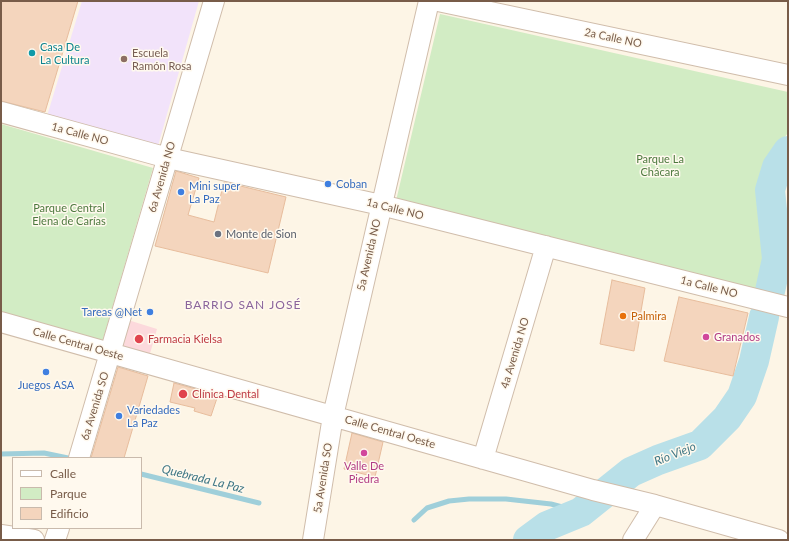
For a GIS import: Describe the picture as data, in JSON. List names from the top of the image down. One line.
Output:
{"streets":{"street":["2a Calle NO","1a Calle NO","6a Avenida NO","5a Avenida NO","Calle Central Oeste","4a Avenida NO","6a Avenida SO","5a Avenida SO"]},"crossings":[["1a Calle NO","6a Avenida NO"],["1a Calle NO","5a Avenida NO"],["1a Calle NO","4a Avenida NO"],["6a Avenida NO","Calle Central Oeste"],["6a Avenida NO","6a Avenida SO"],["5a Avenida NO","Calle Central Oeste"],["5a Avenida NO","5a Avenida SO"],["Calle Central Oeste","4a Avenida NO"],["Calle Central Oeste","6a Avenida SO"],["Calle Central Oeste","5a Avenida SO"]],"districts":["BARRIO SAN JOSÉ"],"water":["Río Viejo","Quebrada La Paz"],"parks":["Parque La Chácara","Parque Central Elena de Carías"],"places":["Casa De La Cultura","Escuela Ramón Rosa","Coban","Mini super La Paz","Monte de Sion","Tareas @Net","Palmira","Granados","Farmacia Kielsa","Juegos ASA","Clínica Dental","Variedades La Paz","Valle De Piedra"],"legend":["Calle","Parque","Edificio"]}
